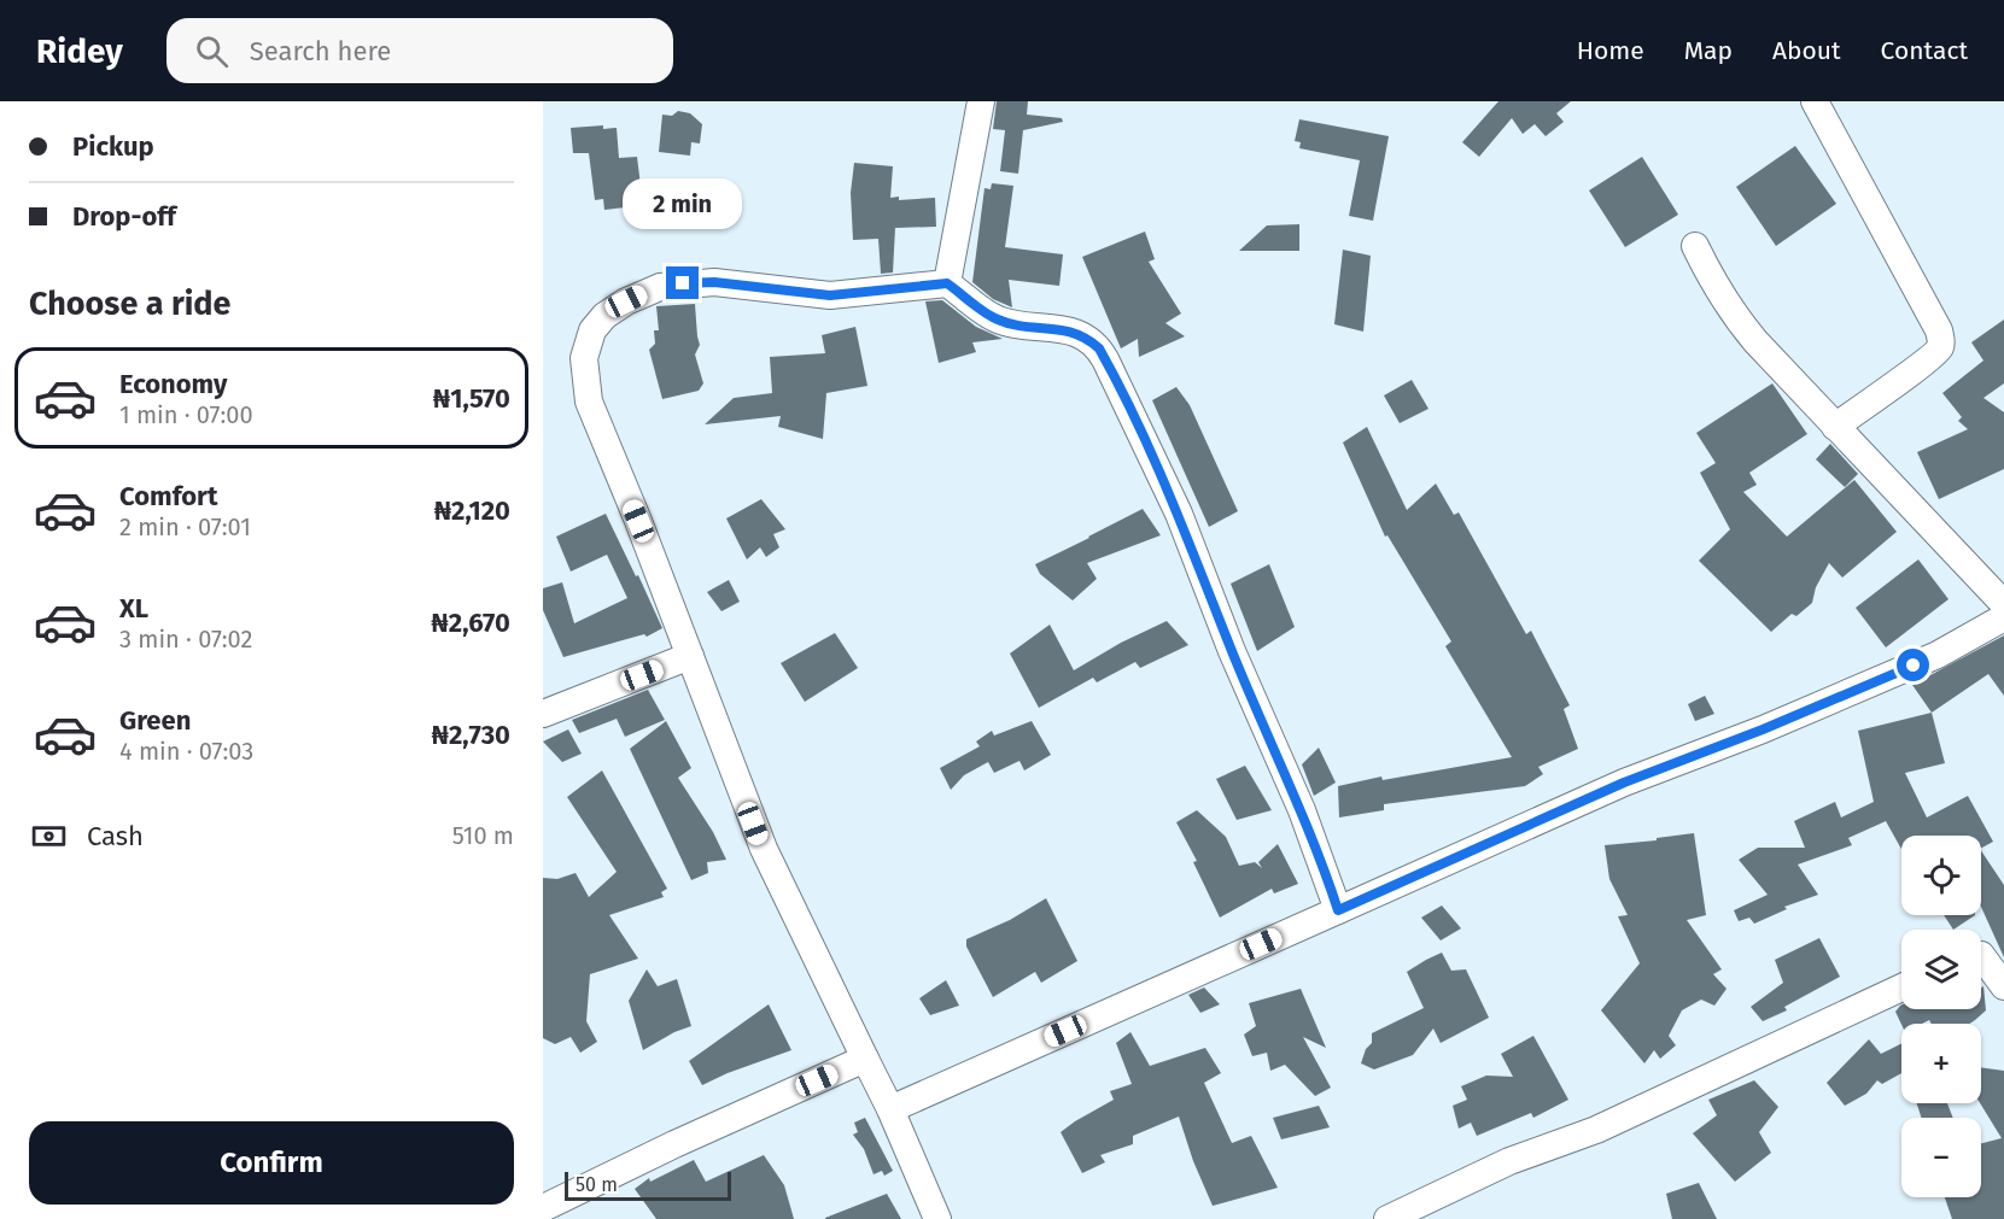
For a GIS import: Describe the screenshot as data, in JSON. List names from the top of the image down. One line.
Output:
{"scale_bar":"50 m","page":{"header":"Ridey","search":"Search here","nav":["Home","Map","About","Contact"],"banner":["Pickup","Drop-off"],"bubble":"2 min","heading":"Choose a ride","list":[{"name":"Economy","note":"1 min · 07:00","value":"₦1,570"},{"name":"Comfort","note":"2 min · 07:01","value":"₦2,120"},{"name":"XL","note":"3 min · 07:02","value":"₦2,670"},{"name":"Green","note":"4 min · 07:03","value":"₦2,730"}],"pay":["Cash","510 m"],"map_buttons":["+","−"],"buttons":"Confirm","scale":"50 m"}}
